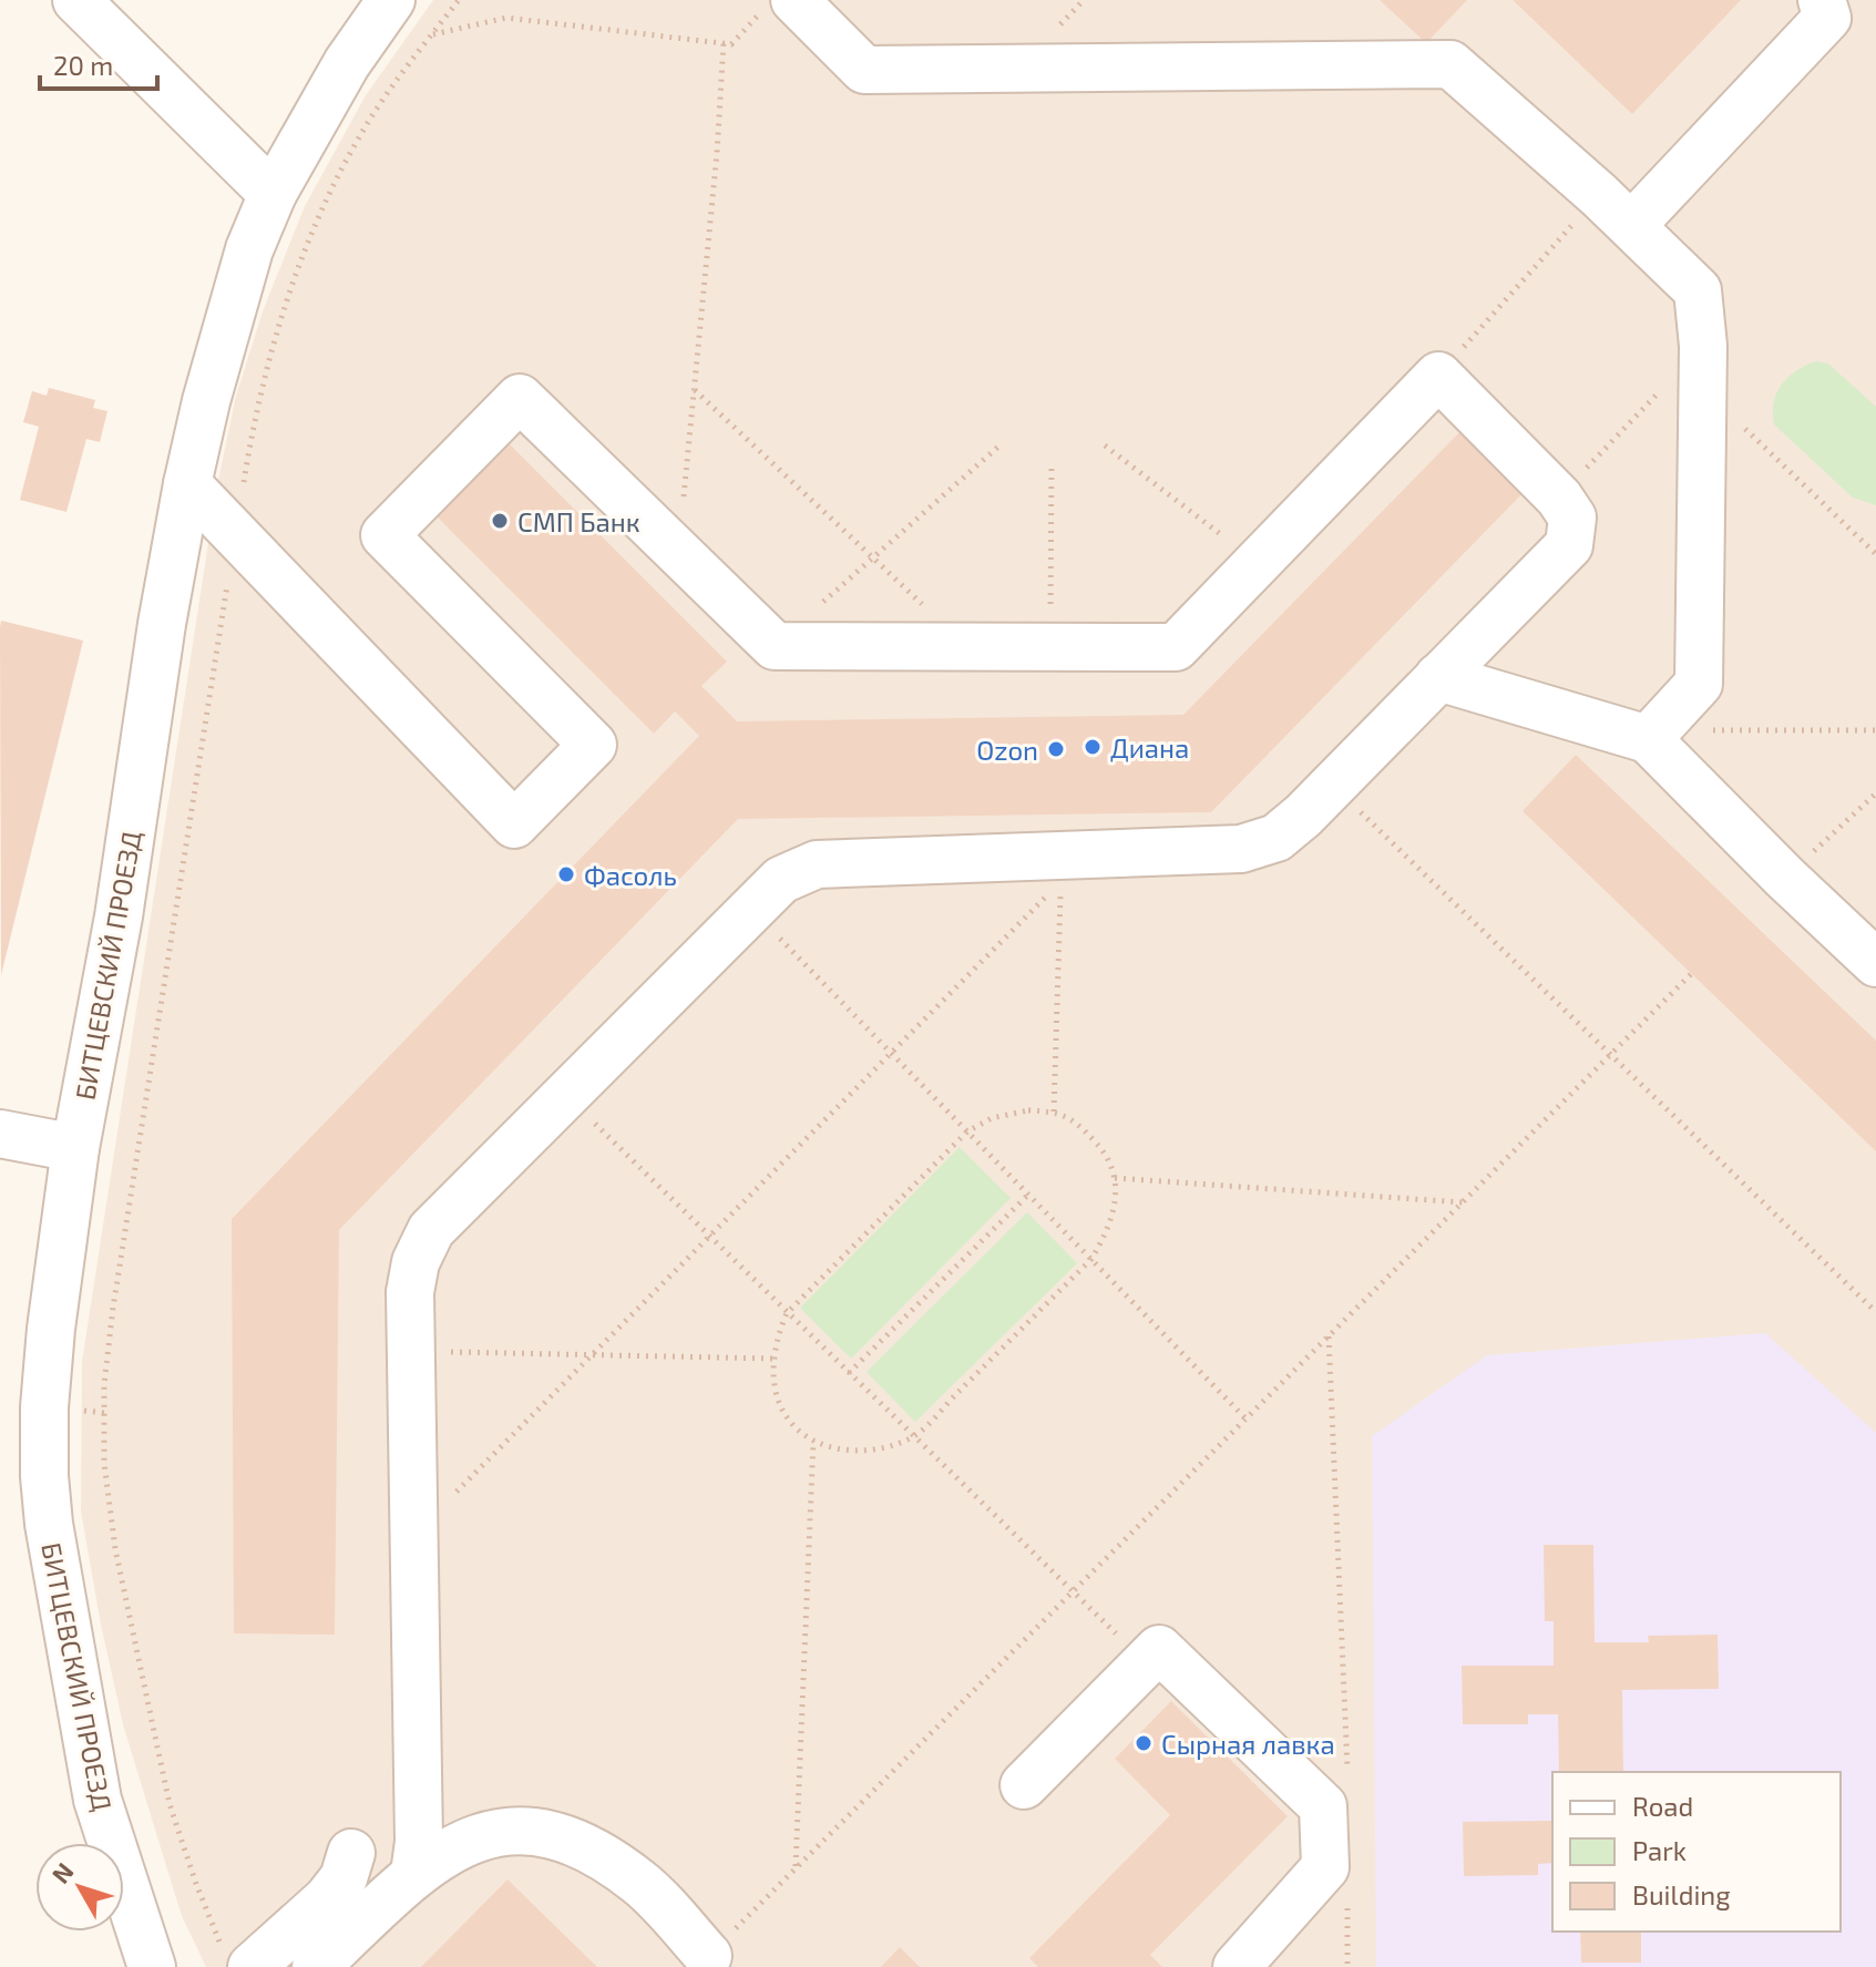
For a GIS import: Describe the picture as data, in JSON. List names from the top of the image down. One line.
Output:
{"streets":{"street":["БИТЦЕВСКИЙ ПРОЕЗД"]},"places":["СМП Банк","Диана","Ozon","Фасоль","Сырная лавка"],"legend":["Road","Park","Building"],"scale_bar":"20 m","north":"top left"}
